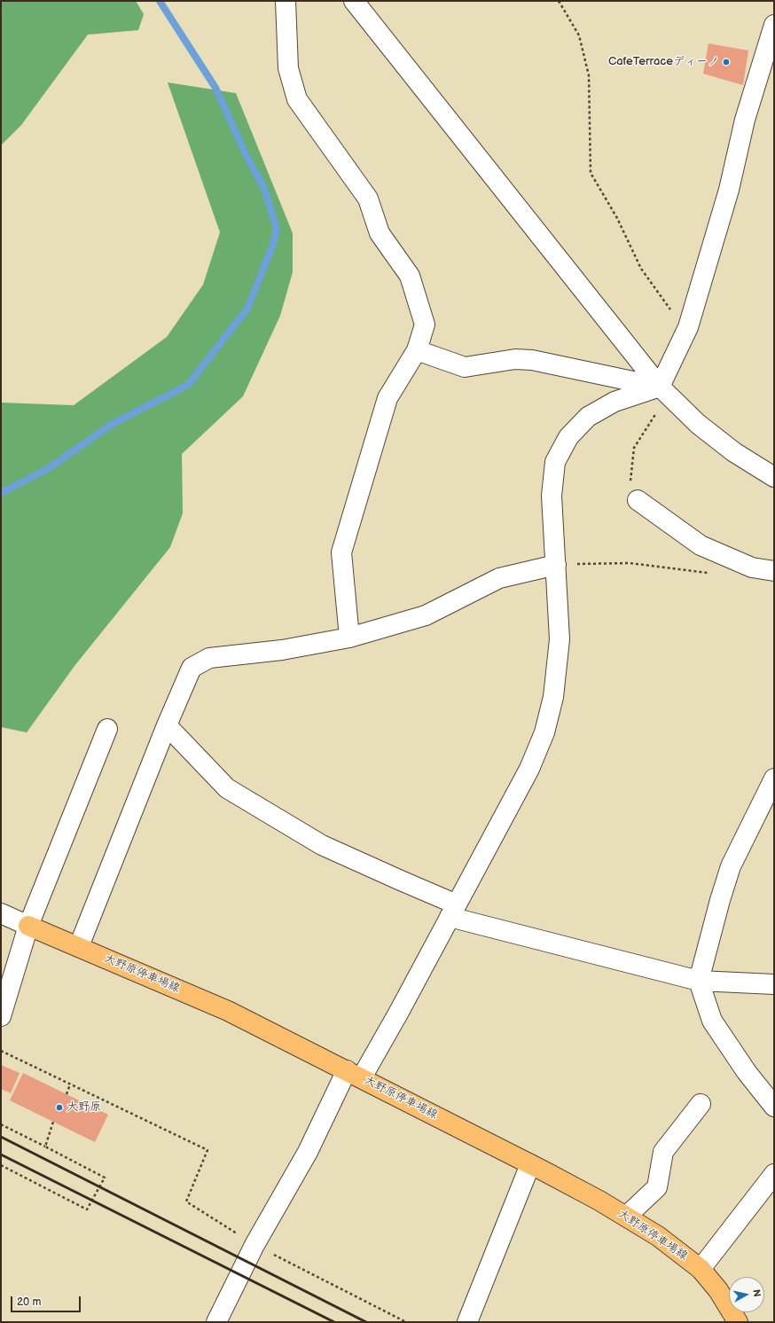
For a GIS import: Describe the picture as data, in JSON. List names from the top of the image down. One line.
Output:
{"streets":{"main road":["大野原停車場線"]},"places":["CafeTerraceディーノ","大野原"],"scale_bar":"20 m","north":"right"}
